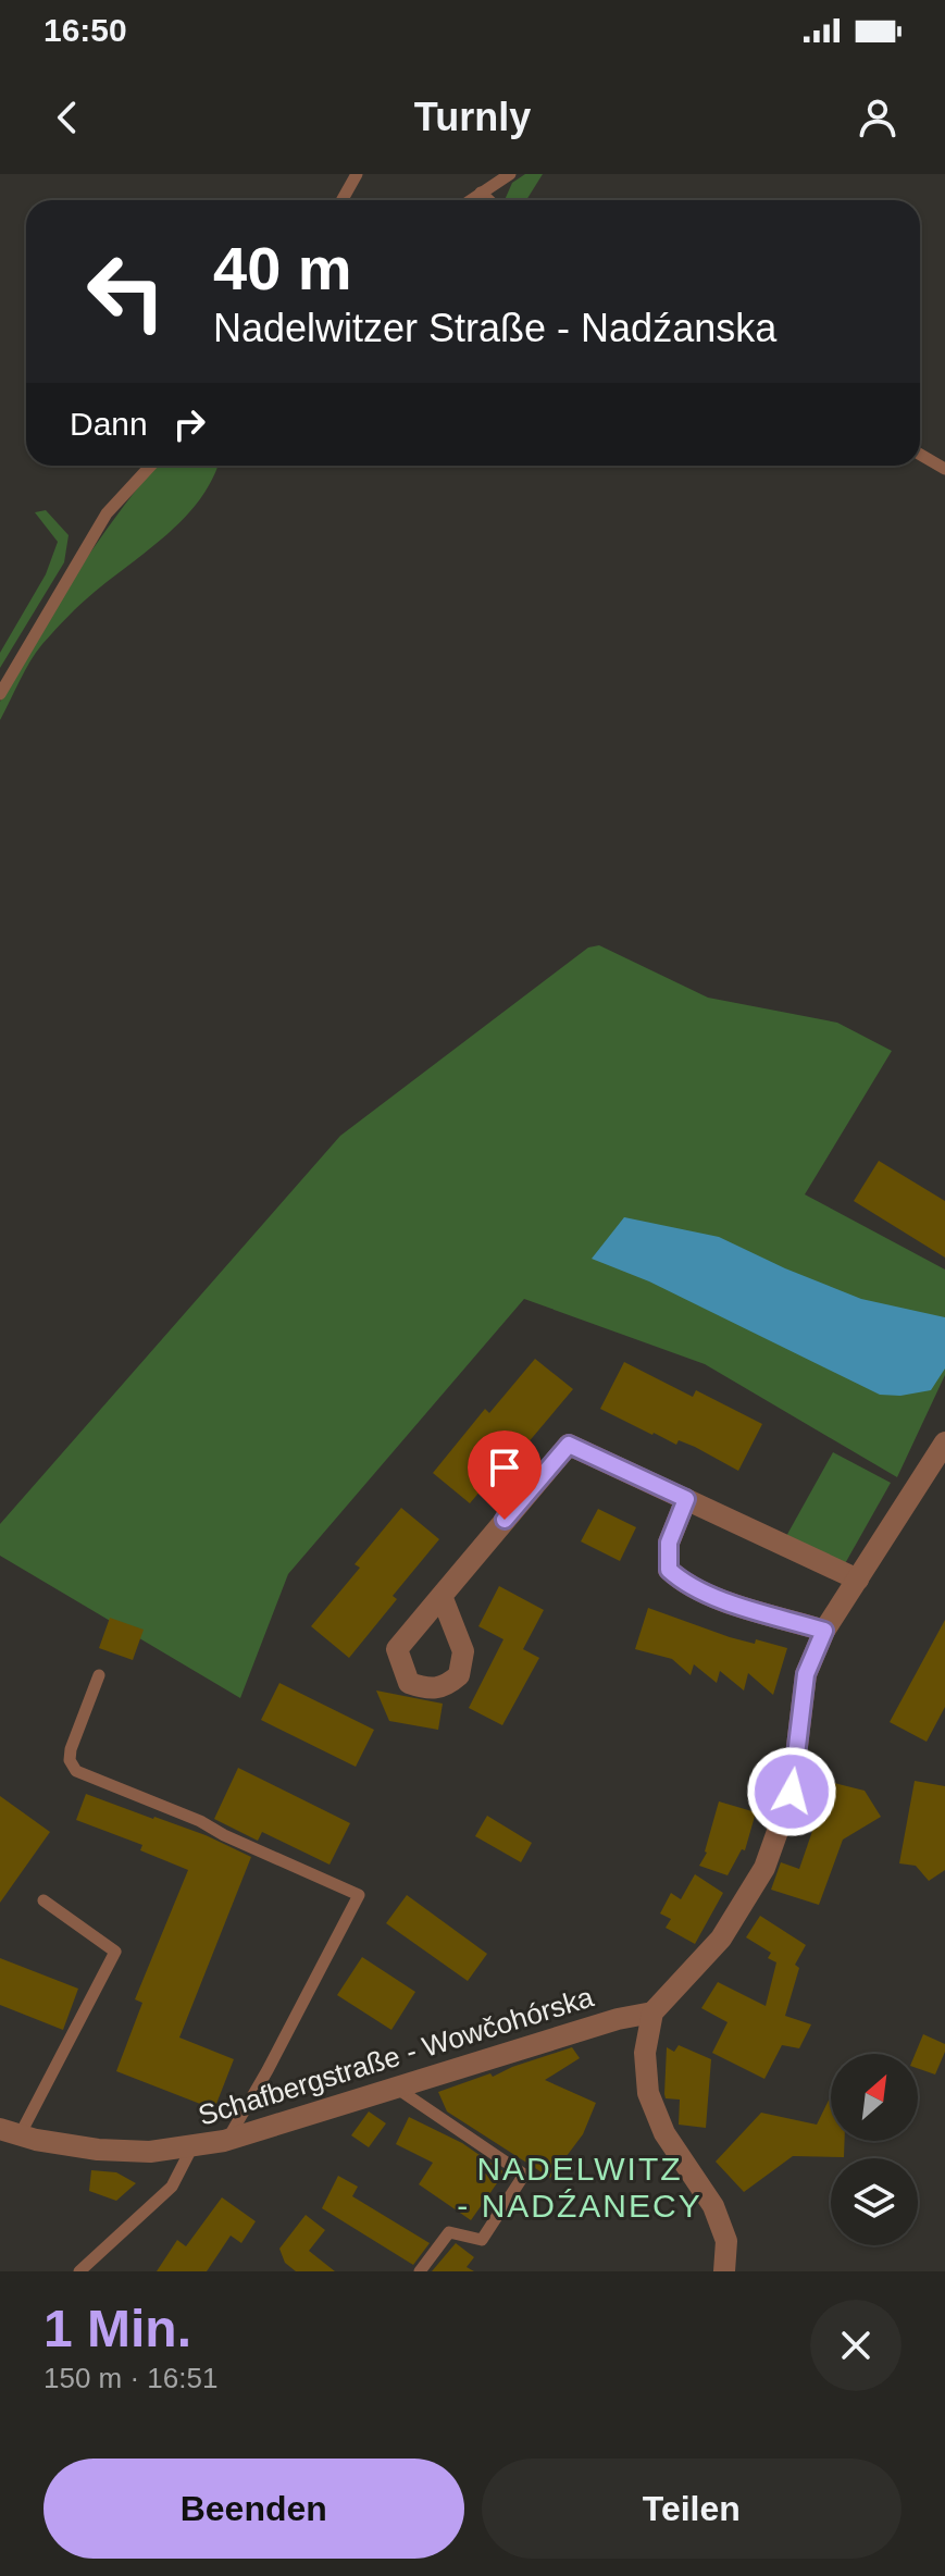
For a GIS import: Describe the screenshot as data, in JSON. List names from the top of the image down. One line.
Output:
{"streets":{"street":["Schafbergstraße - Wowčohórska"]},"districts":["NADELWITZ - NADŹANECY"],"north":"top right","page":{"status":"16:50","header":"Turnly","turn":["40 m","Nadelwitzer Straße - Nadźanska"],"then":"Dann","heading":["1 Min.","150 m · 16:51"],"buttons":["Beenden","Teilen"]}}
